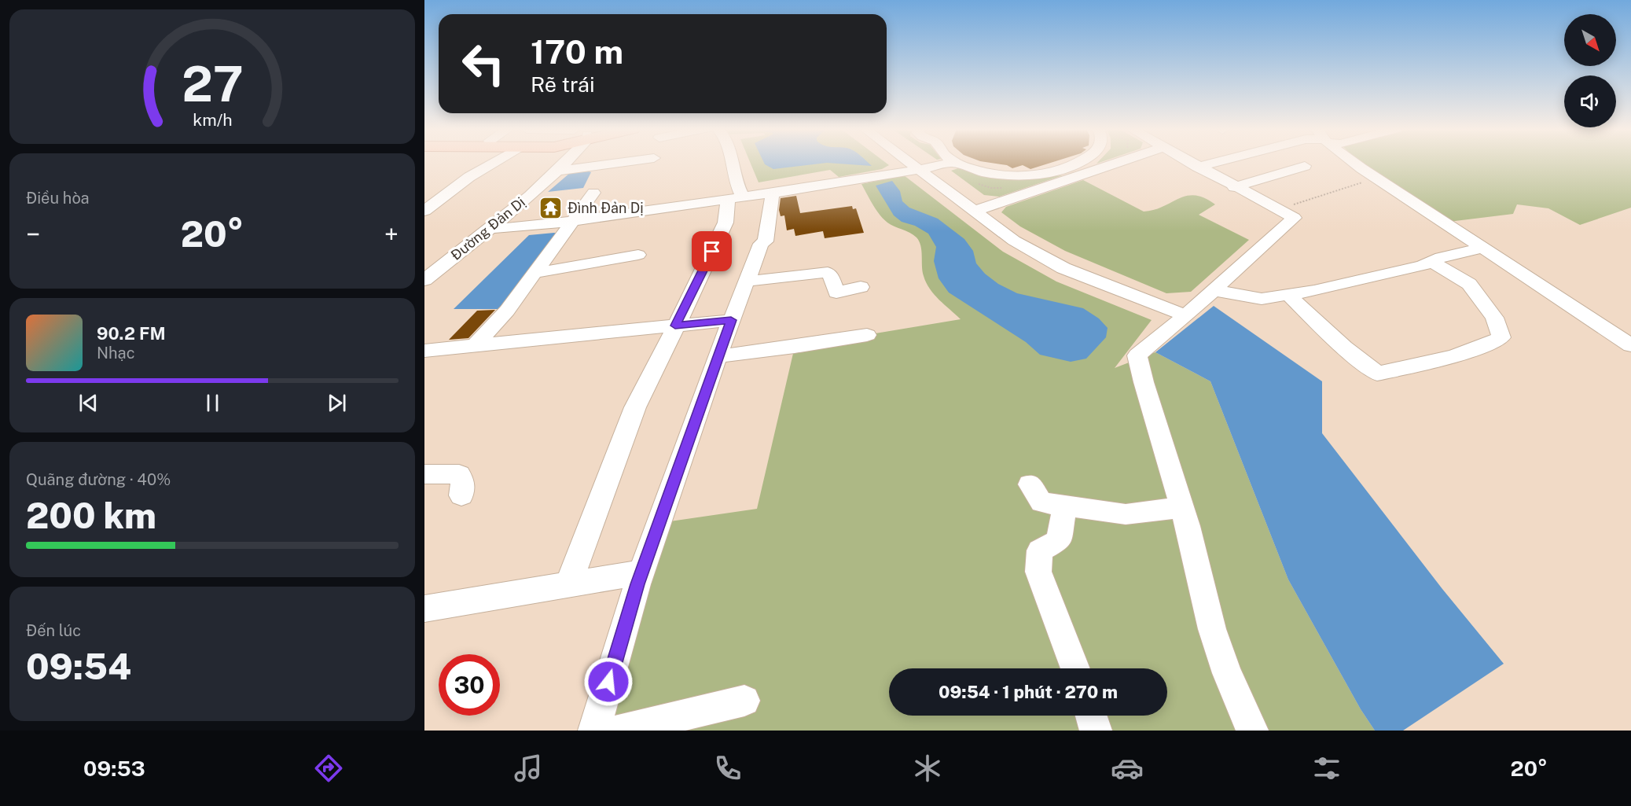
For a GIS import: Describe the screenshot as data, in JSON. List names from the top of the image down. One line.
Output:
{"streets":{"street":["Đường Đản Dị"]},"places":{"temple":["Đình Đản Dị"]},"north":"bottom right","page":{"turn":["170 m","Rẽ trái"],"tile":["Điều hòa",["Quãng đường · 40%","200 km"],["Đến lúc","09:54"]],"heat":["−","20°","+"],"song":["90.2 FM","Nhạc"],"limit":"30","trip":"09:54 · 1 phút · 270 m","tabs":["09:53","20°"],"gauge":["27","km/h"]}}
